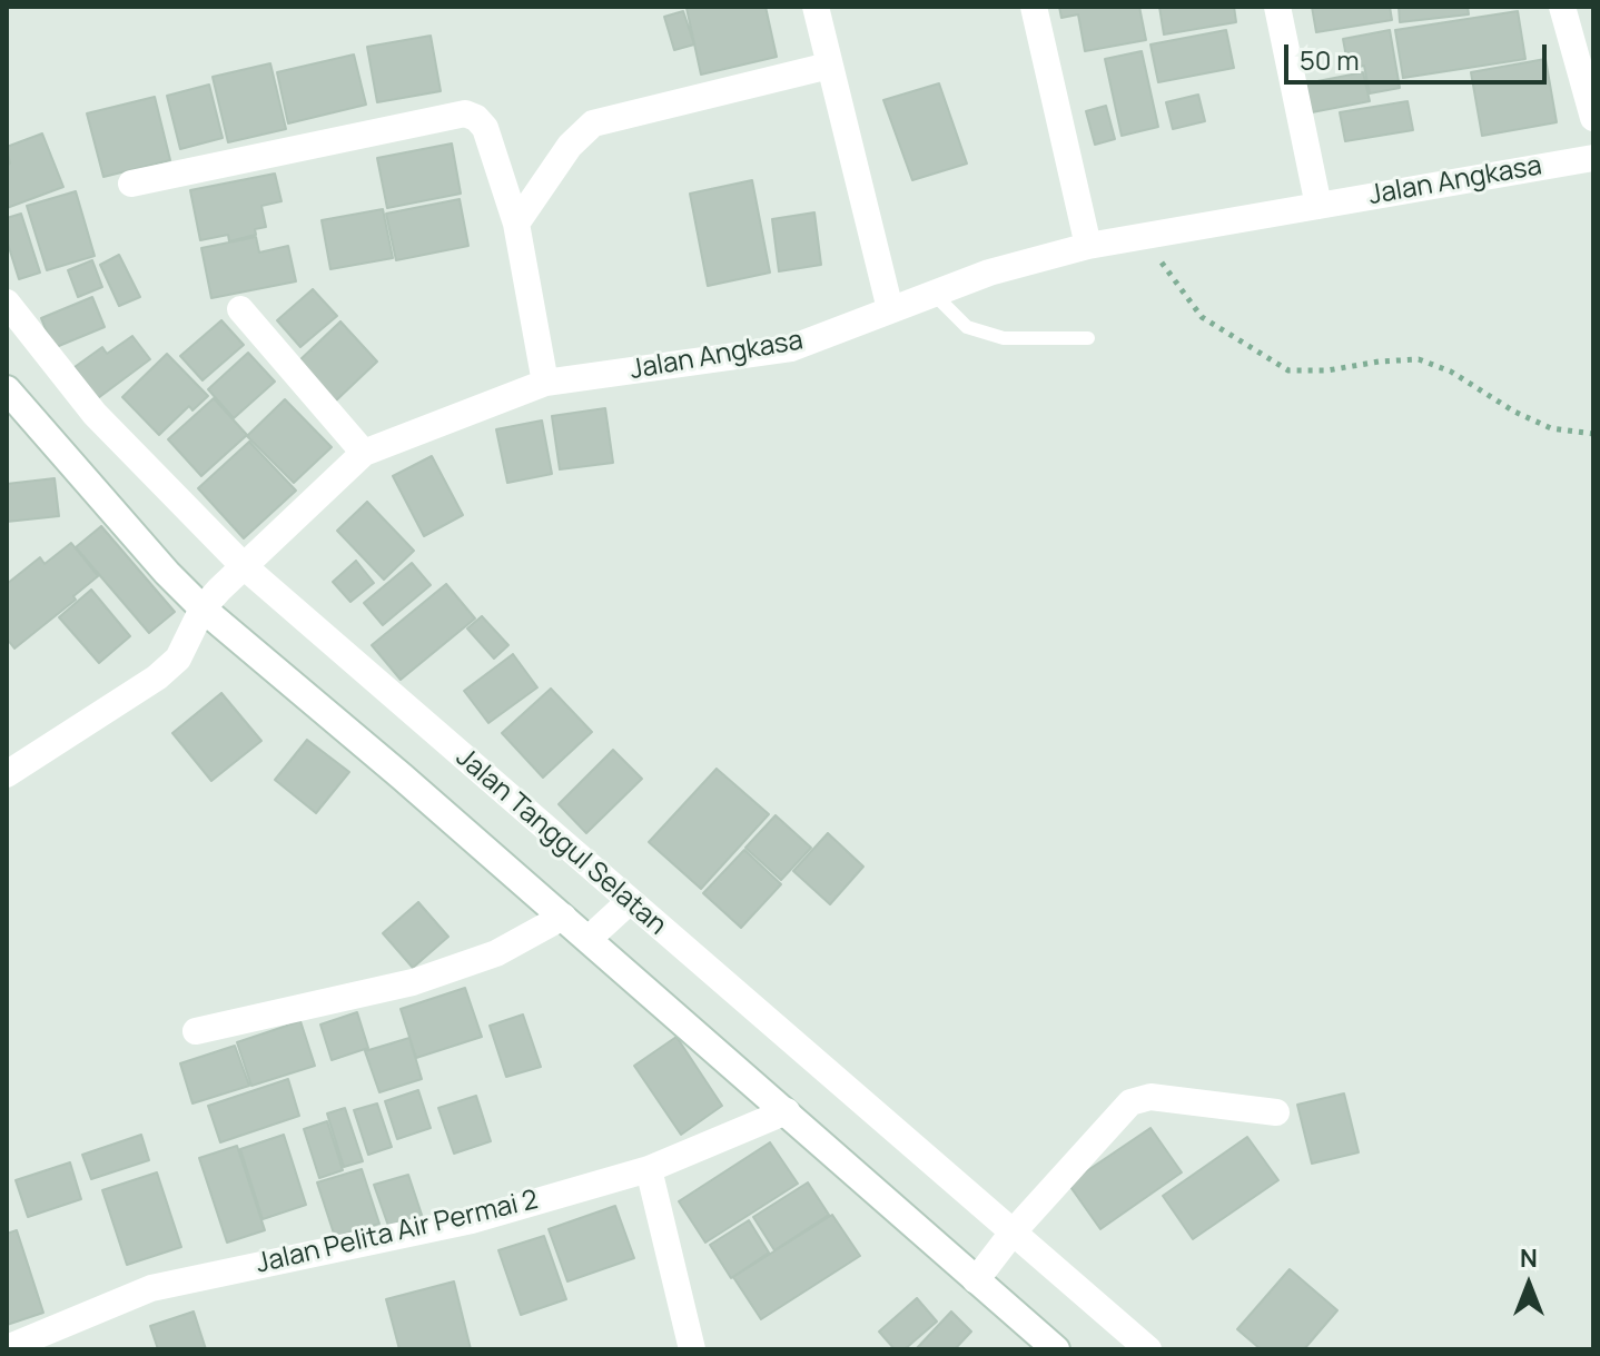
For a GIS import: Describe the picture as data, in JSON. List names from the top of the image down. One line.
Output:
{"streets":{"street":["Jalan Angkasa","Jalan Tanggul Selatan","Jalan Pelita Air Permai 2"]},"crossings":[["Jalan Angkasa","Jalan Tanggul Selatan"],["Jalan Tanggul Selatan","Jalan Pelita Air Permai 2"]],"scale_bar":"50 m","north":"top"}
